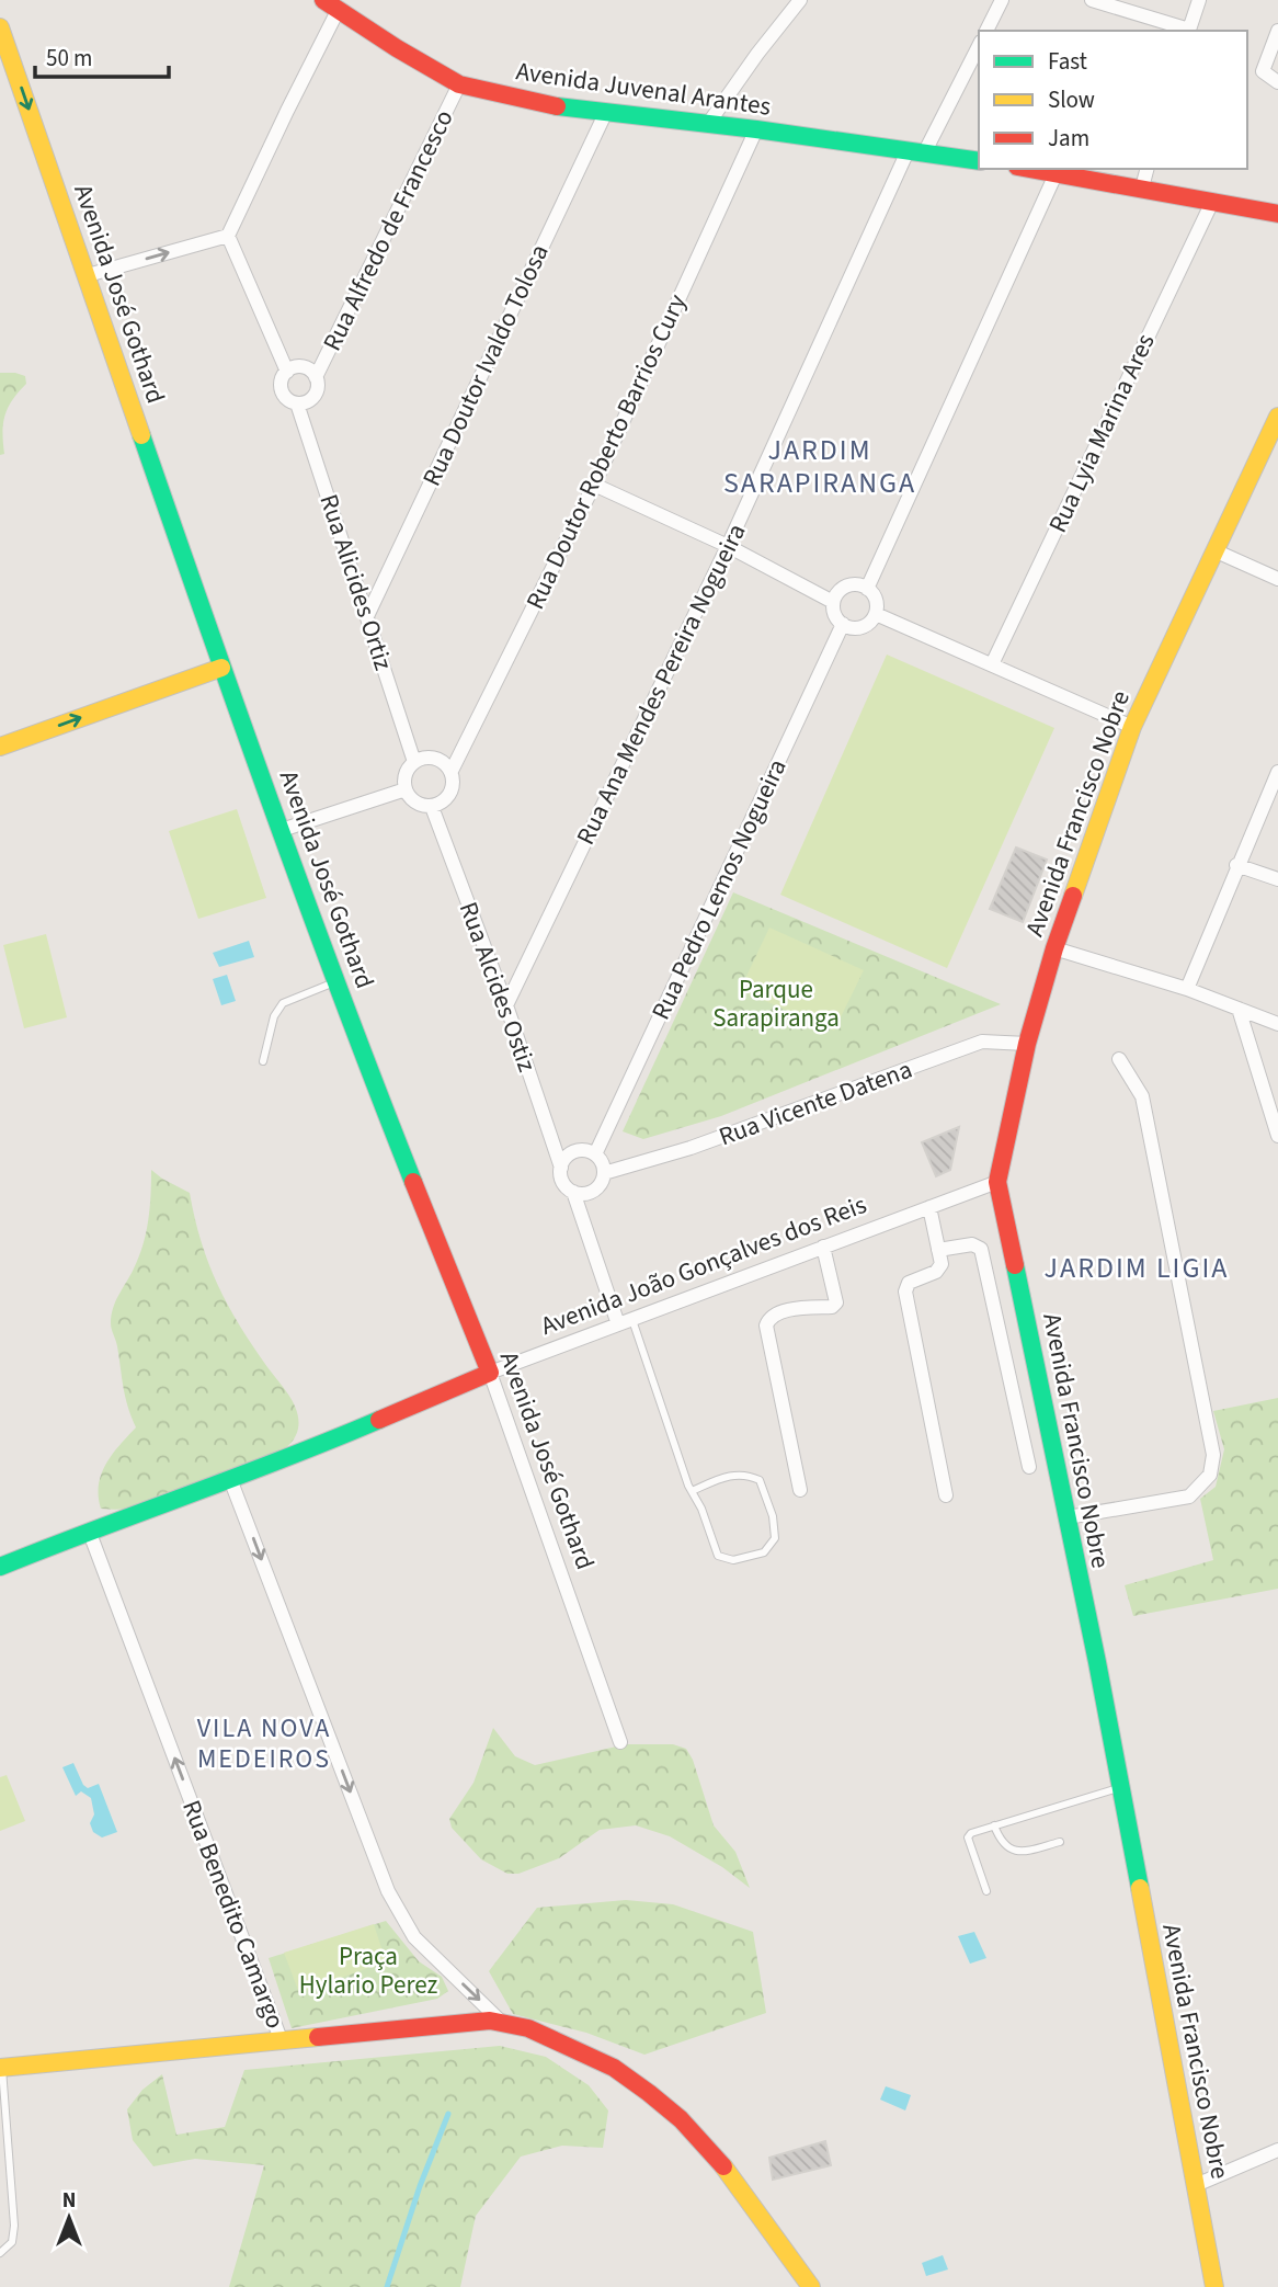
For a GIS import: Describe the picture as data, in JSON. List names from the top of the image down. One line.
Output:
{"streets":{"street":["Avenida Juvenal Arantes","Rua Alfredo de Francesco","Avenida José Gothard","Rua Doutor Ivaldo Tolosa","Rua Lyia Marina Ares","Rua Doutor Roberto Barrios Cury","Rua Alicides Ortiz","Rua Ana Mendes Pereira Nogueira","Avenida Francisco Nobre","Rua Pedro Lemos Nogueira","Rua Alcides Ostiz","Rua Vicente Datena","Avenida João Gonçalves dos Reis","Rua Benedito Camargo"]},"crossings":[["Avenida Juvenal Arantes","Rua Alfredo de Francesco"],["Avenida Juvenal Arantes","Rua Doutor Ivaldo Tolosa"],["Avenida Juvenal Arantes","Rua Doutor Roberto Barrios Cury"],["Avenida Juvenal Arantes","Rua Ana Mendes Pereira Nogueira"],["Rua Alfredo de Francesco","Rua Alicides Ortiz"],["Avenida José Gothard","Avenida João Gonçalves dos Reis"],["Rua Doutor Ivaldo Tolosa","Rua Alicides Ortiz"],["Rua Doutor Roberto Barrios Cury","Rua Alicides Ortiz"],["Rua Doutor Roberto Barrios Cury","Rua Alcides Ostiz"],["Rua Alicides Ortiz","Rua Alcides Ostiz"],["Rua Ana Mendes Pereira Nogueira","Rua Alcides Ostiz"],["Avenida Francisco Nobre","Rua Vicente Datena"],["Avenida Francisco Nobre","Avenida João Gonçalves dos Reis"],["Rua Pedro Lemos Nogueira","Rua Alcides Ostiz"],["Rua Pedro Lemos Nogueira","Rua Vicente Datena"],["Rua Alcides Ostiz","Rua Vicente Datena"],["Avenida João Gonçalves dos Reis","Rua Benedito Camargo"]],"one_way":["Rua Benedito Camargo"],"districts":["JARDIM SARAPIRANGA","JARDIM LIGIA","VILA NOVA MEDEIROS"],"parks":["Parque Sarapiranga","Praça Hylario Perez"],"legend":["Fast","Slow","Jam"],"scale_bar":"50 m","north":"top"}
